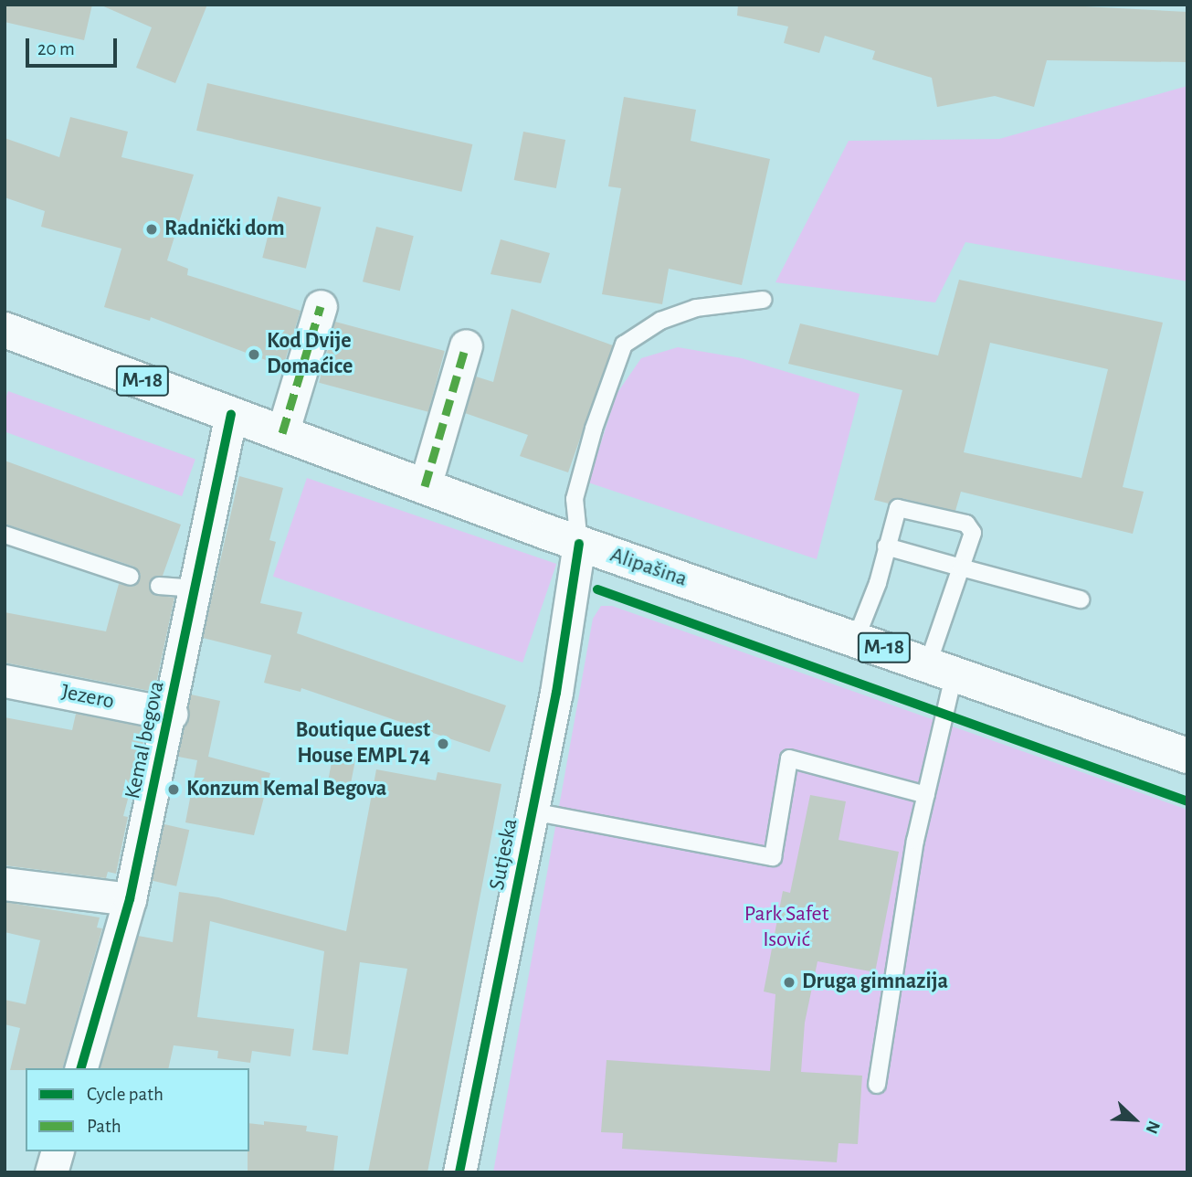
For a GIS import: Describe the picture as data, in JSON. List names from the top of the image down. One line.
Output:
{"streets":{"main road":["M-18","Alipašina"],"street":["Jezero","Kemal begova","Sutjeska"]},"crossings":[["Alipašina","Kemal begova"],["Alipašina","Sutjeska"],["Jezero","Kemal begova"]],"parks":["Park Safet Isović"],"places":["Radnički dom","Kod Dvije Domaćice","Boutique Guest House EMPL 74","Konzum Kemal Begova","Druga gimnazija"],"legend":["Cycle path","Path"],"scale_bar":"20 m","north":"bottom right"}
